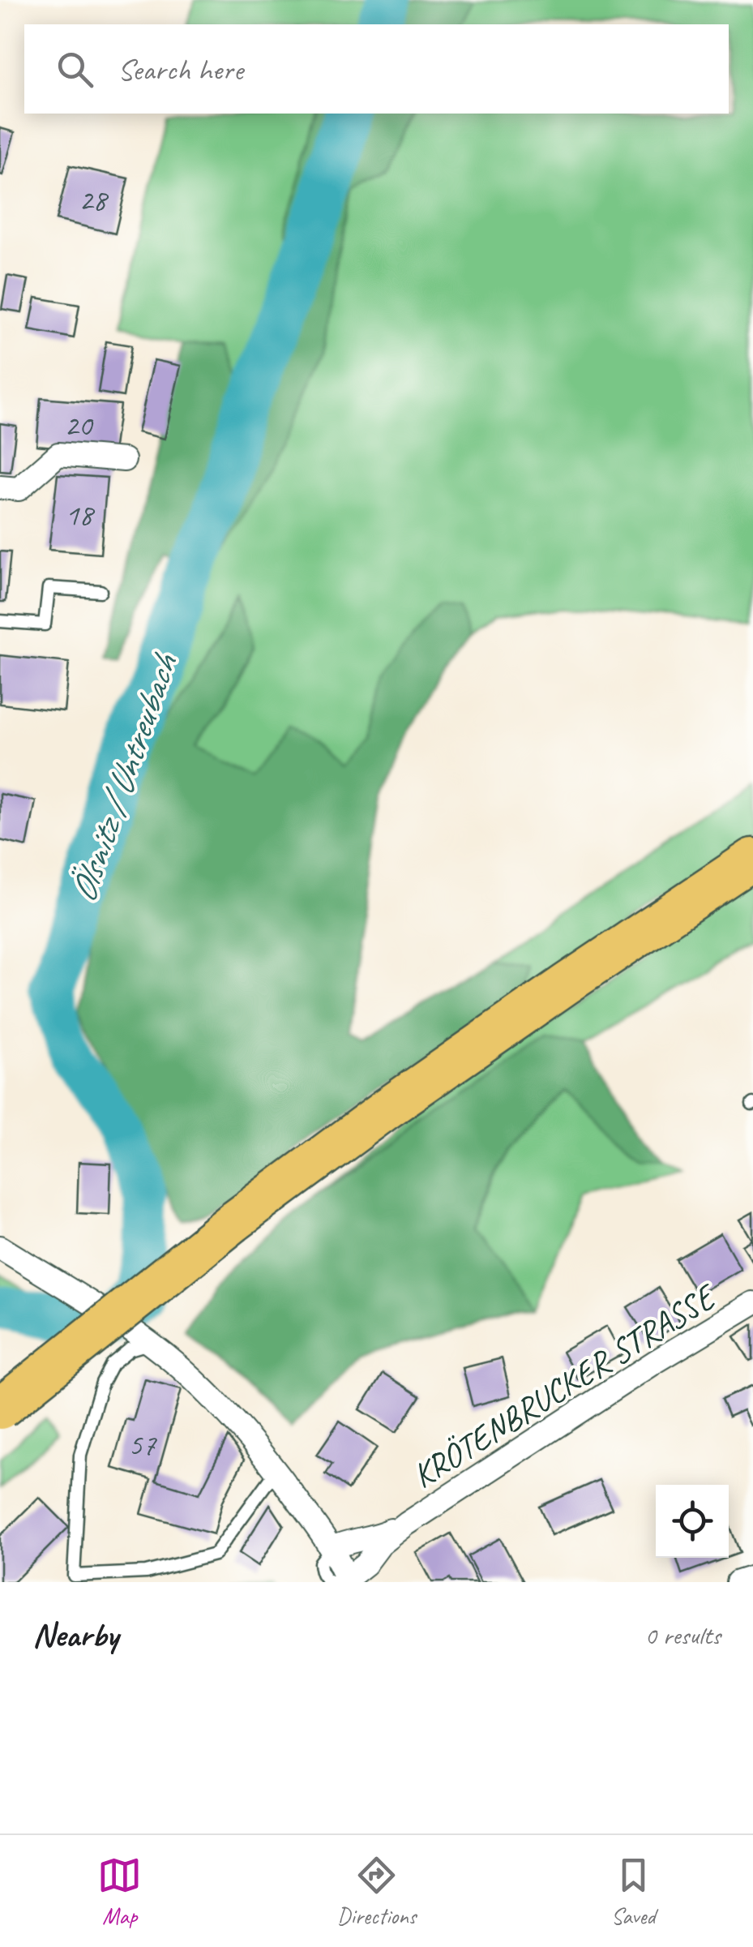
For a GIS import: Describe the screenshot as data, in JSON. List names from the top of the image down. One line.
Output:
{"streets":{"street":["KRÖTENBRUCKER STRASSE"]},"water":["Ölsnitz / Untreubach"],"house_numbers":["28","20","18","57"],"page":{"search":"Search here","heading":["Nearby","0 results"],"nav":["Map","Directions","Saved"]}}
